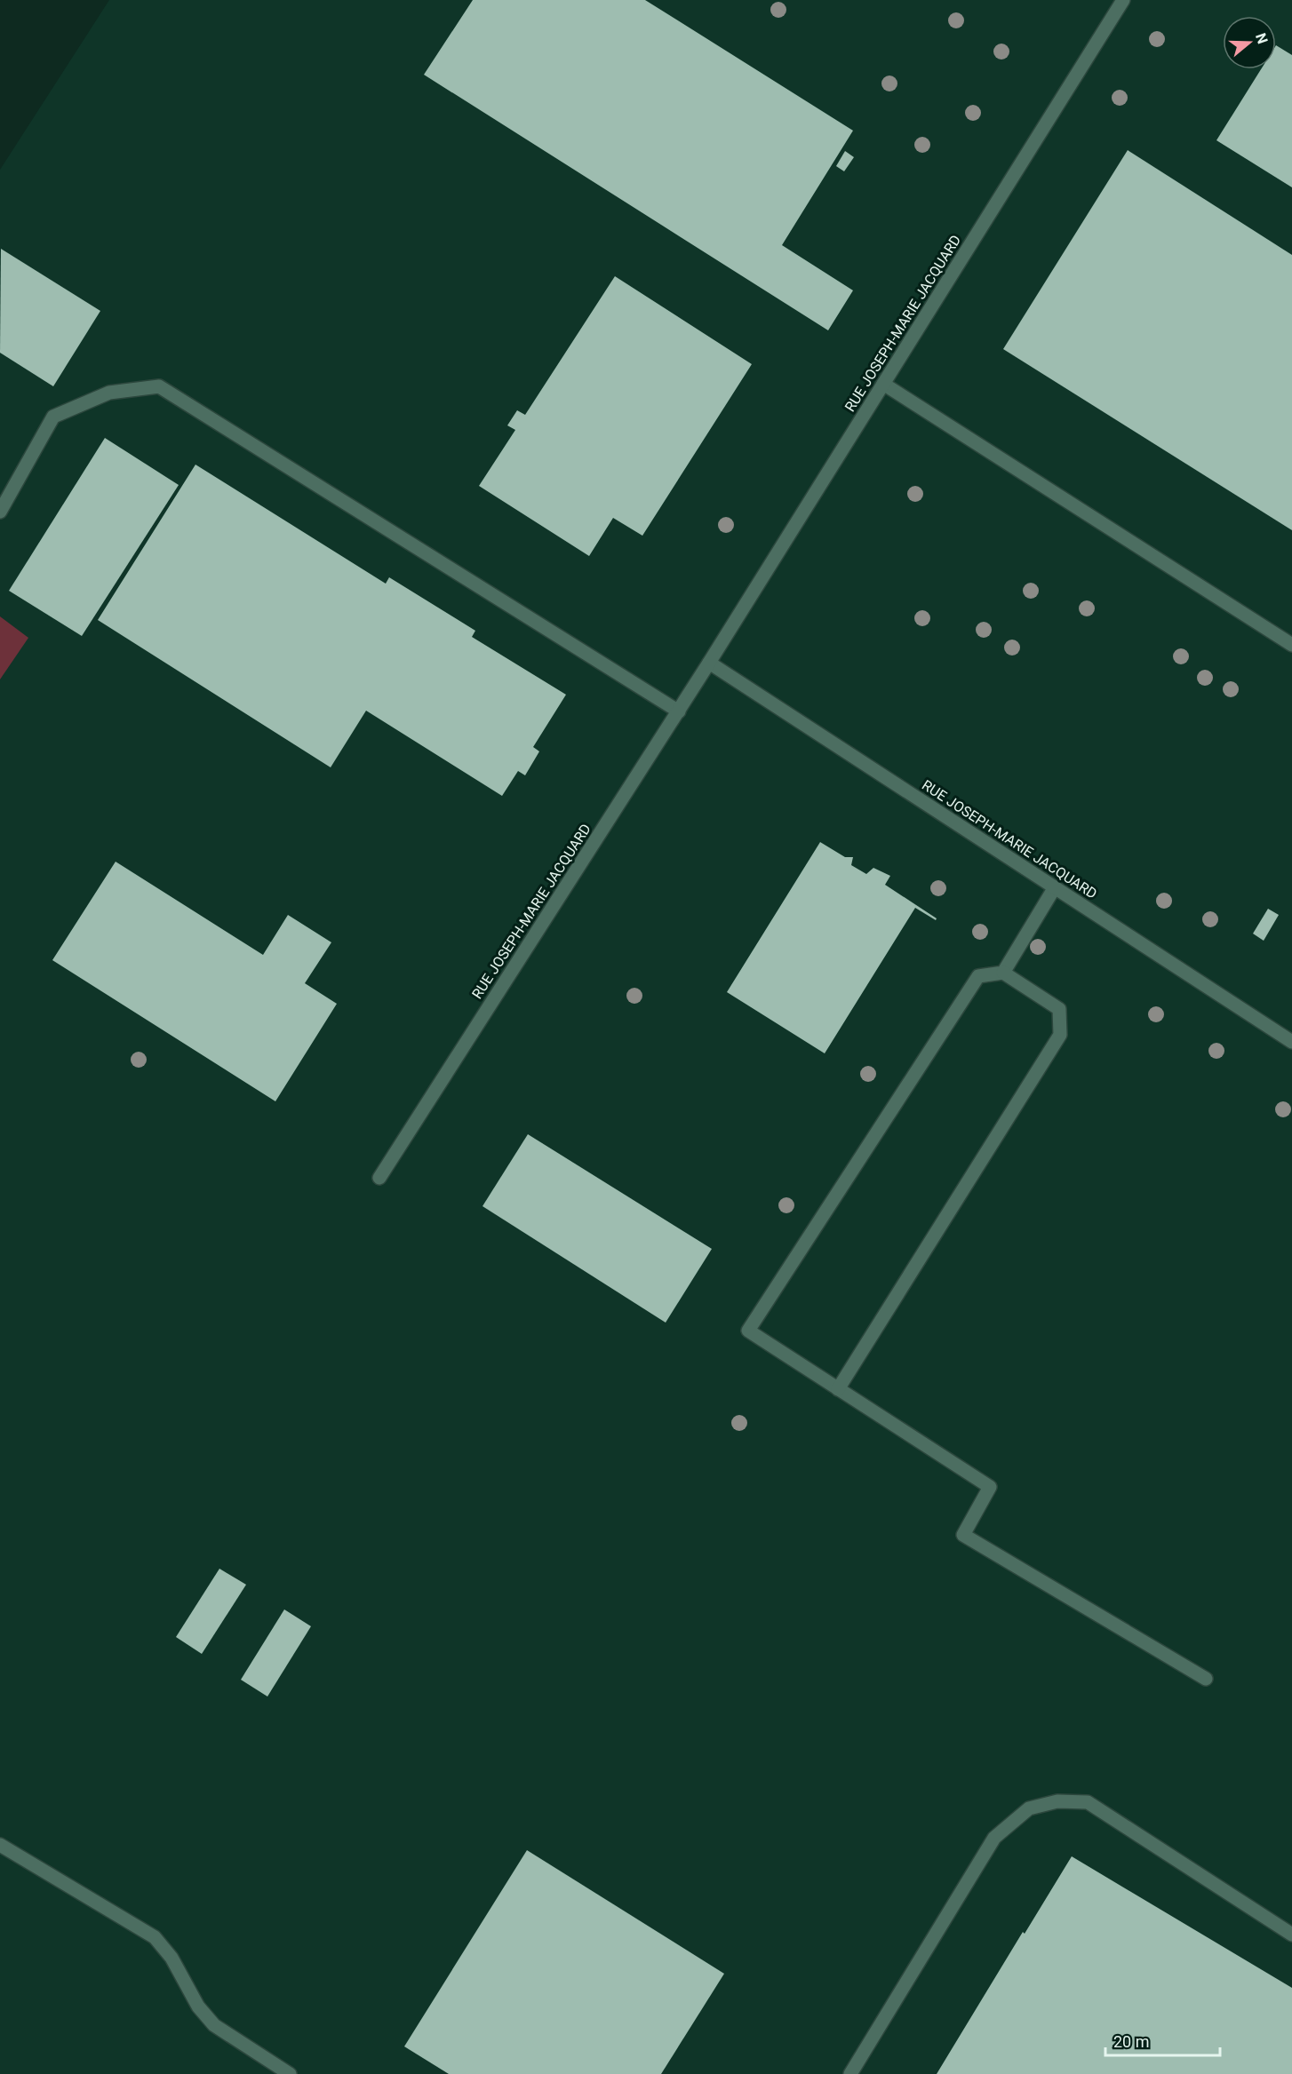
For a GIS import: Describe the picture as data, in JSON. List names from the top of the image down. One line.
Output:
{"streets":{"street":["RUE JOSEPH-MARIE JACQUARD"]},"scale_bar":"20 m","north":"right"}
